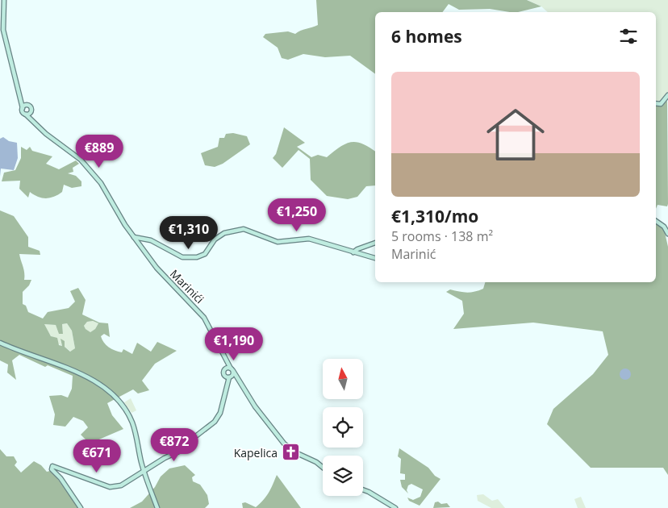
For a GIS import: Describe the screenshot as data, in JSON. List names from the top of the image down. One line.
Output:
{"streets":{"main road":["Marinići"]},"places":{"church":["Kapelica"]},"north":"top","page":{"heading":"6 homes","list":[{"name":"€1,310/mo","note":"5 rooms · 138 m² · Marinić"}],"price":["€889","€1,250","€1,310","€1,190","€872","€671"]}}
